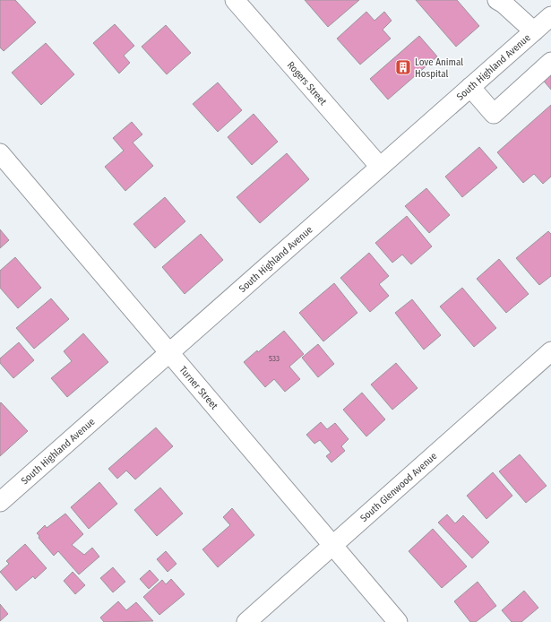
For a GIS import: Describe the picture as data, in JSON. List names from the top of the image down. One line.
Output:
{"streets":{"street":["South Highland Avenue","Rogers Street","Turner Street","South Glenwood Avenue"]},"crossings":[["South Highland Avenue","Rogers Street"],["South Highland Avenue","Turner Street"],["Turner Street","South Glenwood Avenue"]],"places":{"building":["Love Animal Hospital"]},"house_numbers":["533"]}
